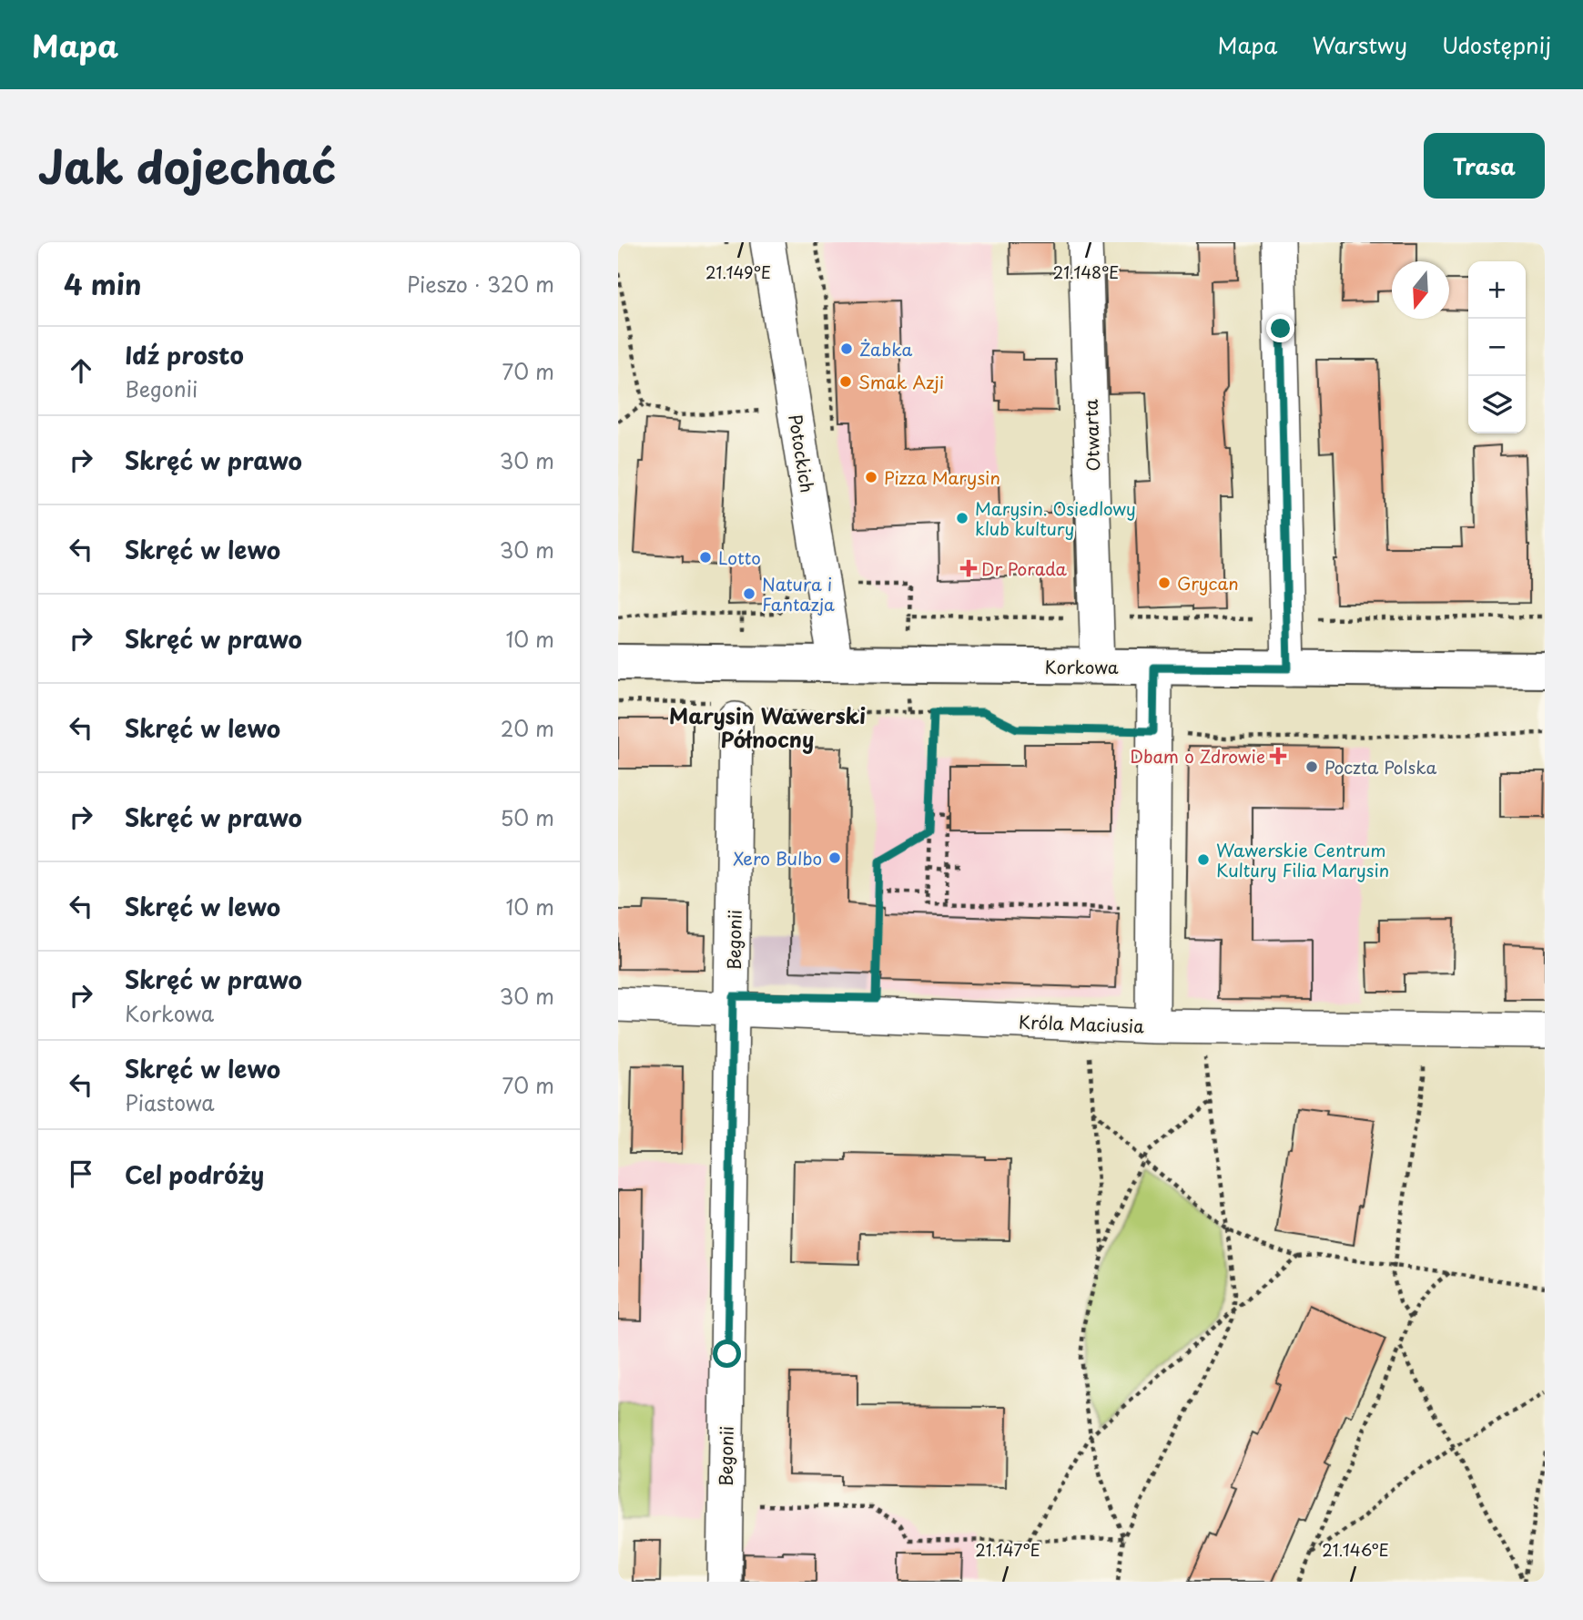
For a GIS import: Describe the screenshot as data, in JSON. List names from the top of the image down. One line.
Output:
{"streets":{"street":["Otwarta","Potockich","Korkowa","Begonii","Króla Maciusia"]},"crossings":[["Otwarta","Korkowa"],["Potockich","Korkowa"],["Begonii","Króla Maciusia"]],"districts":["Marysin Wawerski Północny"],"places":{"other":["Żabka","Smak Azji","Pizza Marysin","Marysin. Osiedlowy klub kultury","Lotto","Grycan","Natura i Fantazja","Poczta Polska","Xero Bulbo","Wawerskie Centrum Kultury Filia Marysin"],"health":["Dr Porada","Dbam o Zdrowie"]},"north":"bottom","page":{"header":"Mapa","nav":["Mapa","Warstwy","Udostępnij"],"title":"Jak dojechać","buttons":"Trasa","heading":["4 min","Pieszo · 320 m"],"map_buttons":["+","−"],"list":[["Idź prosto","Begonii","70 m"],["Skręć w prawo","30 m"],["Skręć w lewo","30 m"],["Skręć w prawo","10 m"],["Skręć w lewo","20 m"],["Skręć w prawo","50 m"],["Skręć w lewo","10 m"],["Skręć w prawo","Korkowa","30 m"],["Skręć w lewo","Piastowa","70 m"],"Cel podróży"]},"coordinates":["21.149°E","21.148°E","21.147°E","21.146°E"]}
